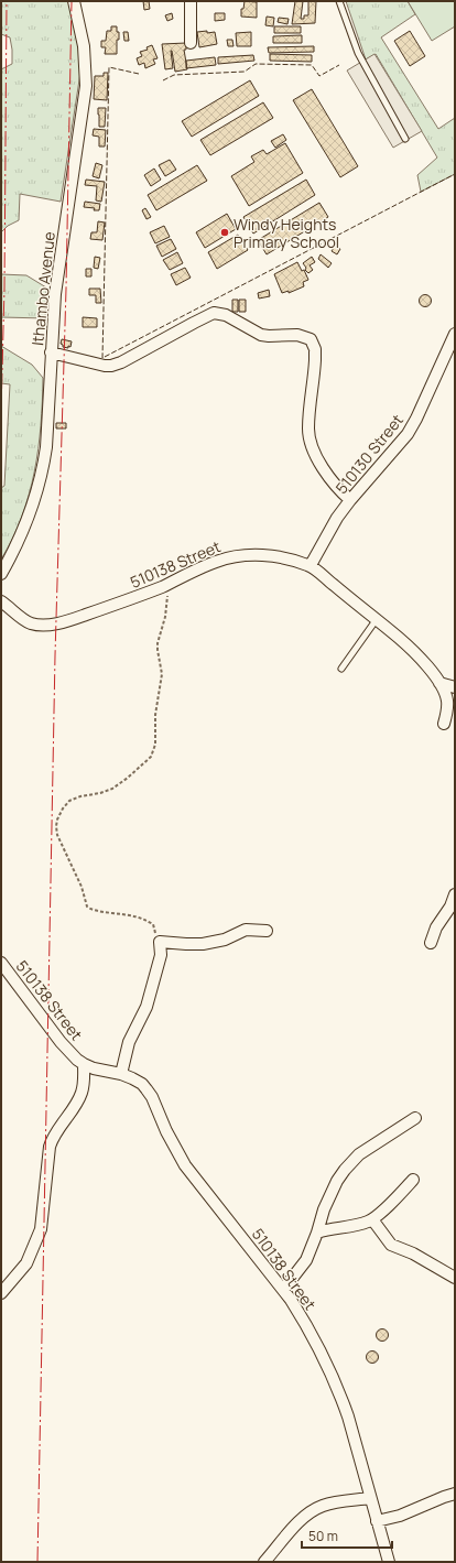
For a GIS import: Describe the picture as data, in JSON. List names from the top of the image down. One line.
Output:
{"streets":{"street":["Ithambo Avenue","510130 Street","510138 Street"]},"crossings":[["510130 Street","510138 Street"]],"places":["Windy Heights Primary School"],"scale_bar":"50 m"}
